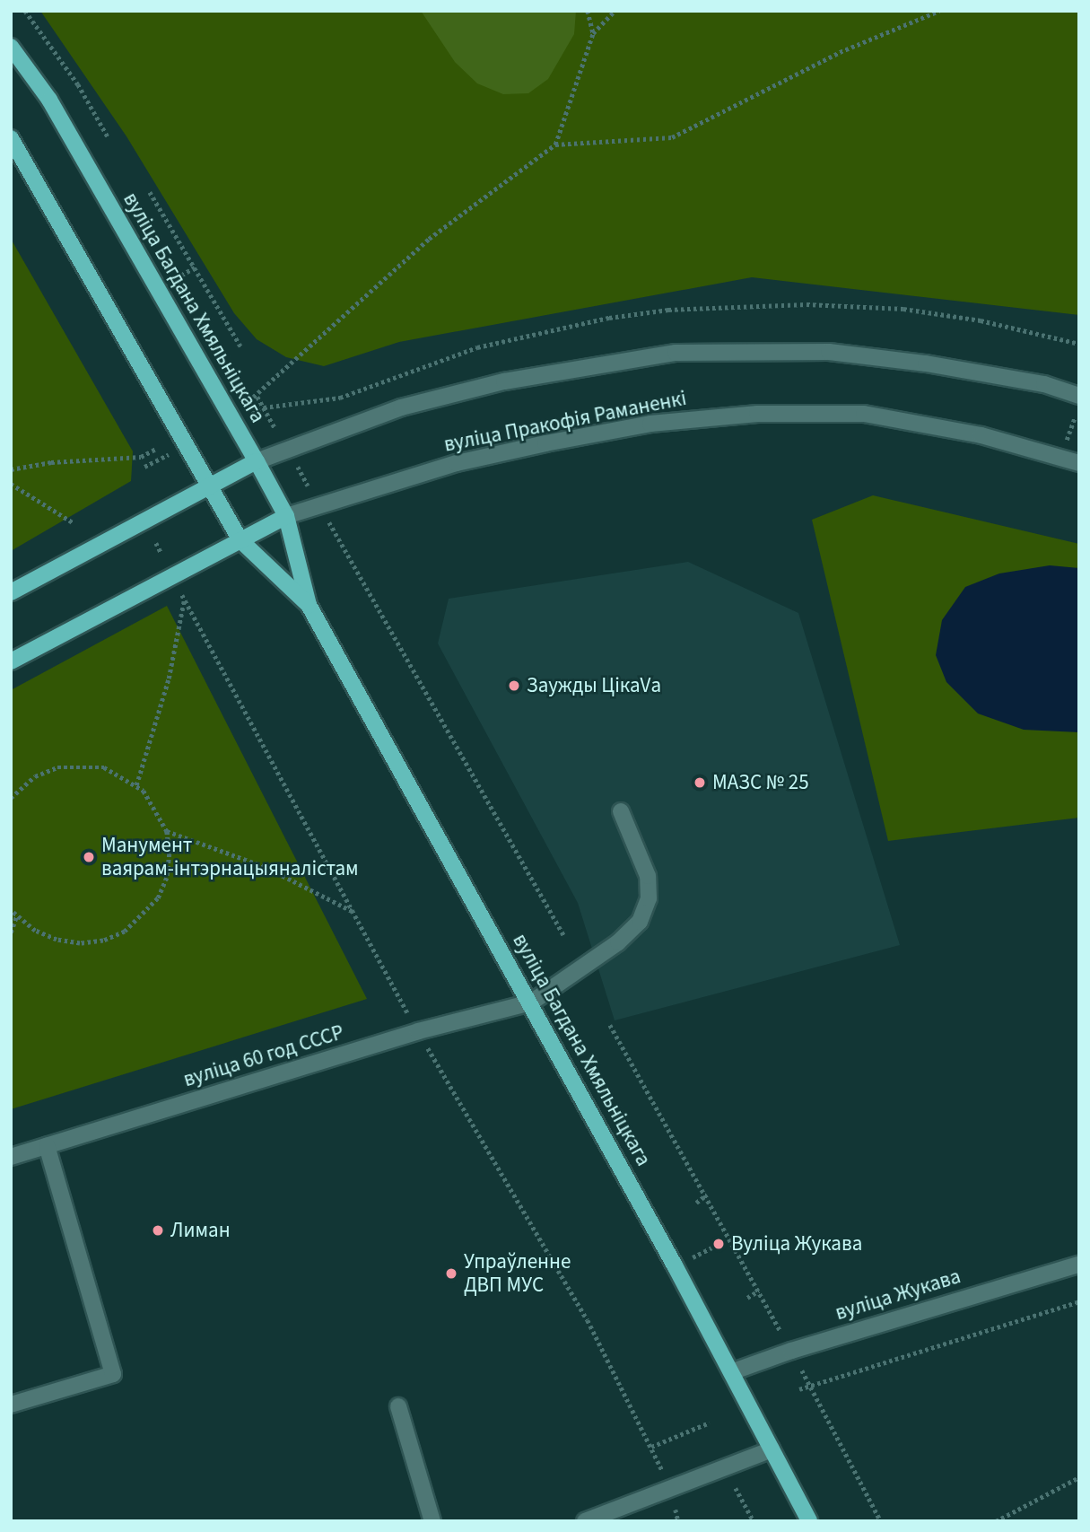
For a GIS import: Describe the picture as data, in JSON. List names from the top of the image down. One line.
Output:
{"streets":{"main road":["вуліца Багдана Хмяльніцкага"],"street":["вуліца Пракофія Раманенкі","вуліца 60 год СССР","вуліца Жукава"]},"crossings":[["вуліца Багдана Хмяльніцкага","вуліца Пракофія Раманенкі"],["вуліца Багдана Хмяльніцкага","вуліца 60 год СССР"],["вуліца Багдана Хмяльніцкага","вуліца Жукава"]],"places":["Заужды ЦікаVа","МАЗС № 25","Манумент ваярам-інтэрнацыяналістам","Лиман","Вуліца Жукава","Упраўленне ДВП МУС"]}
